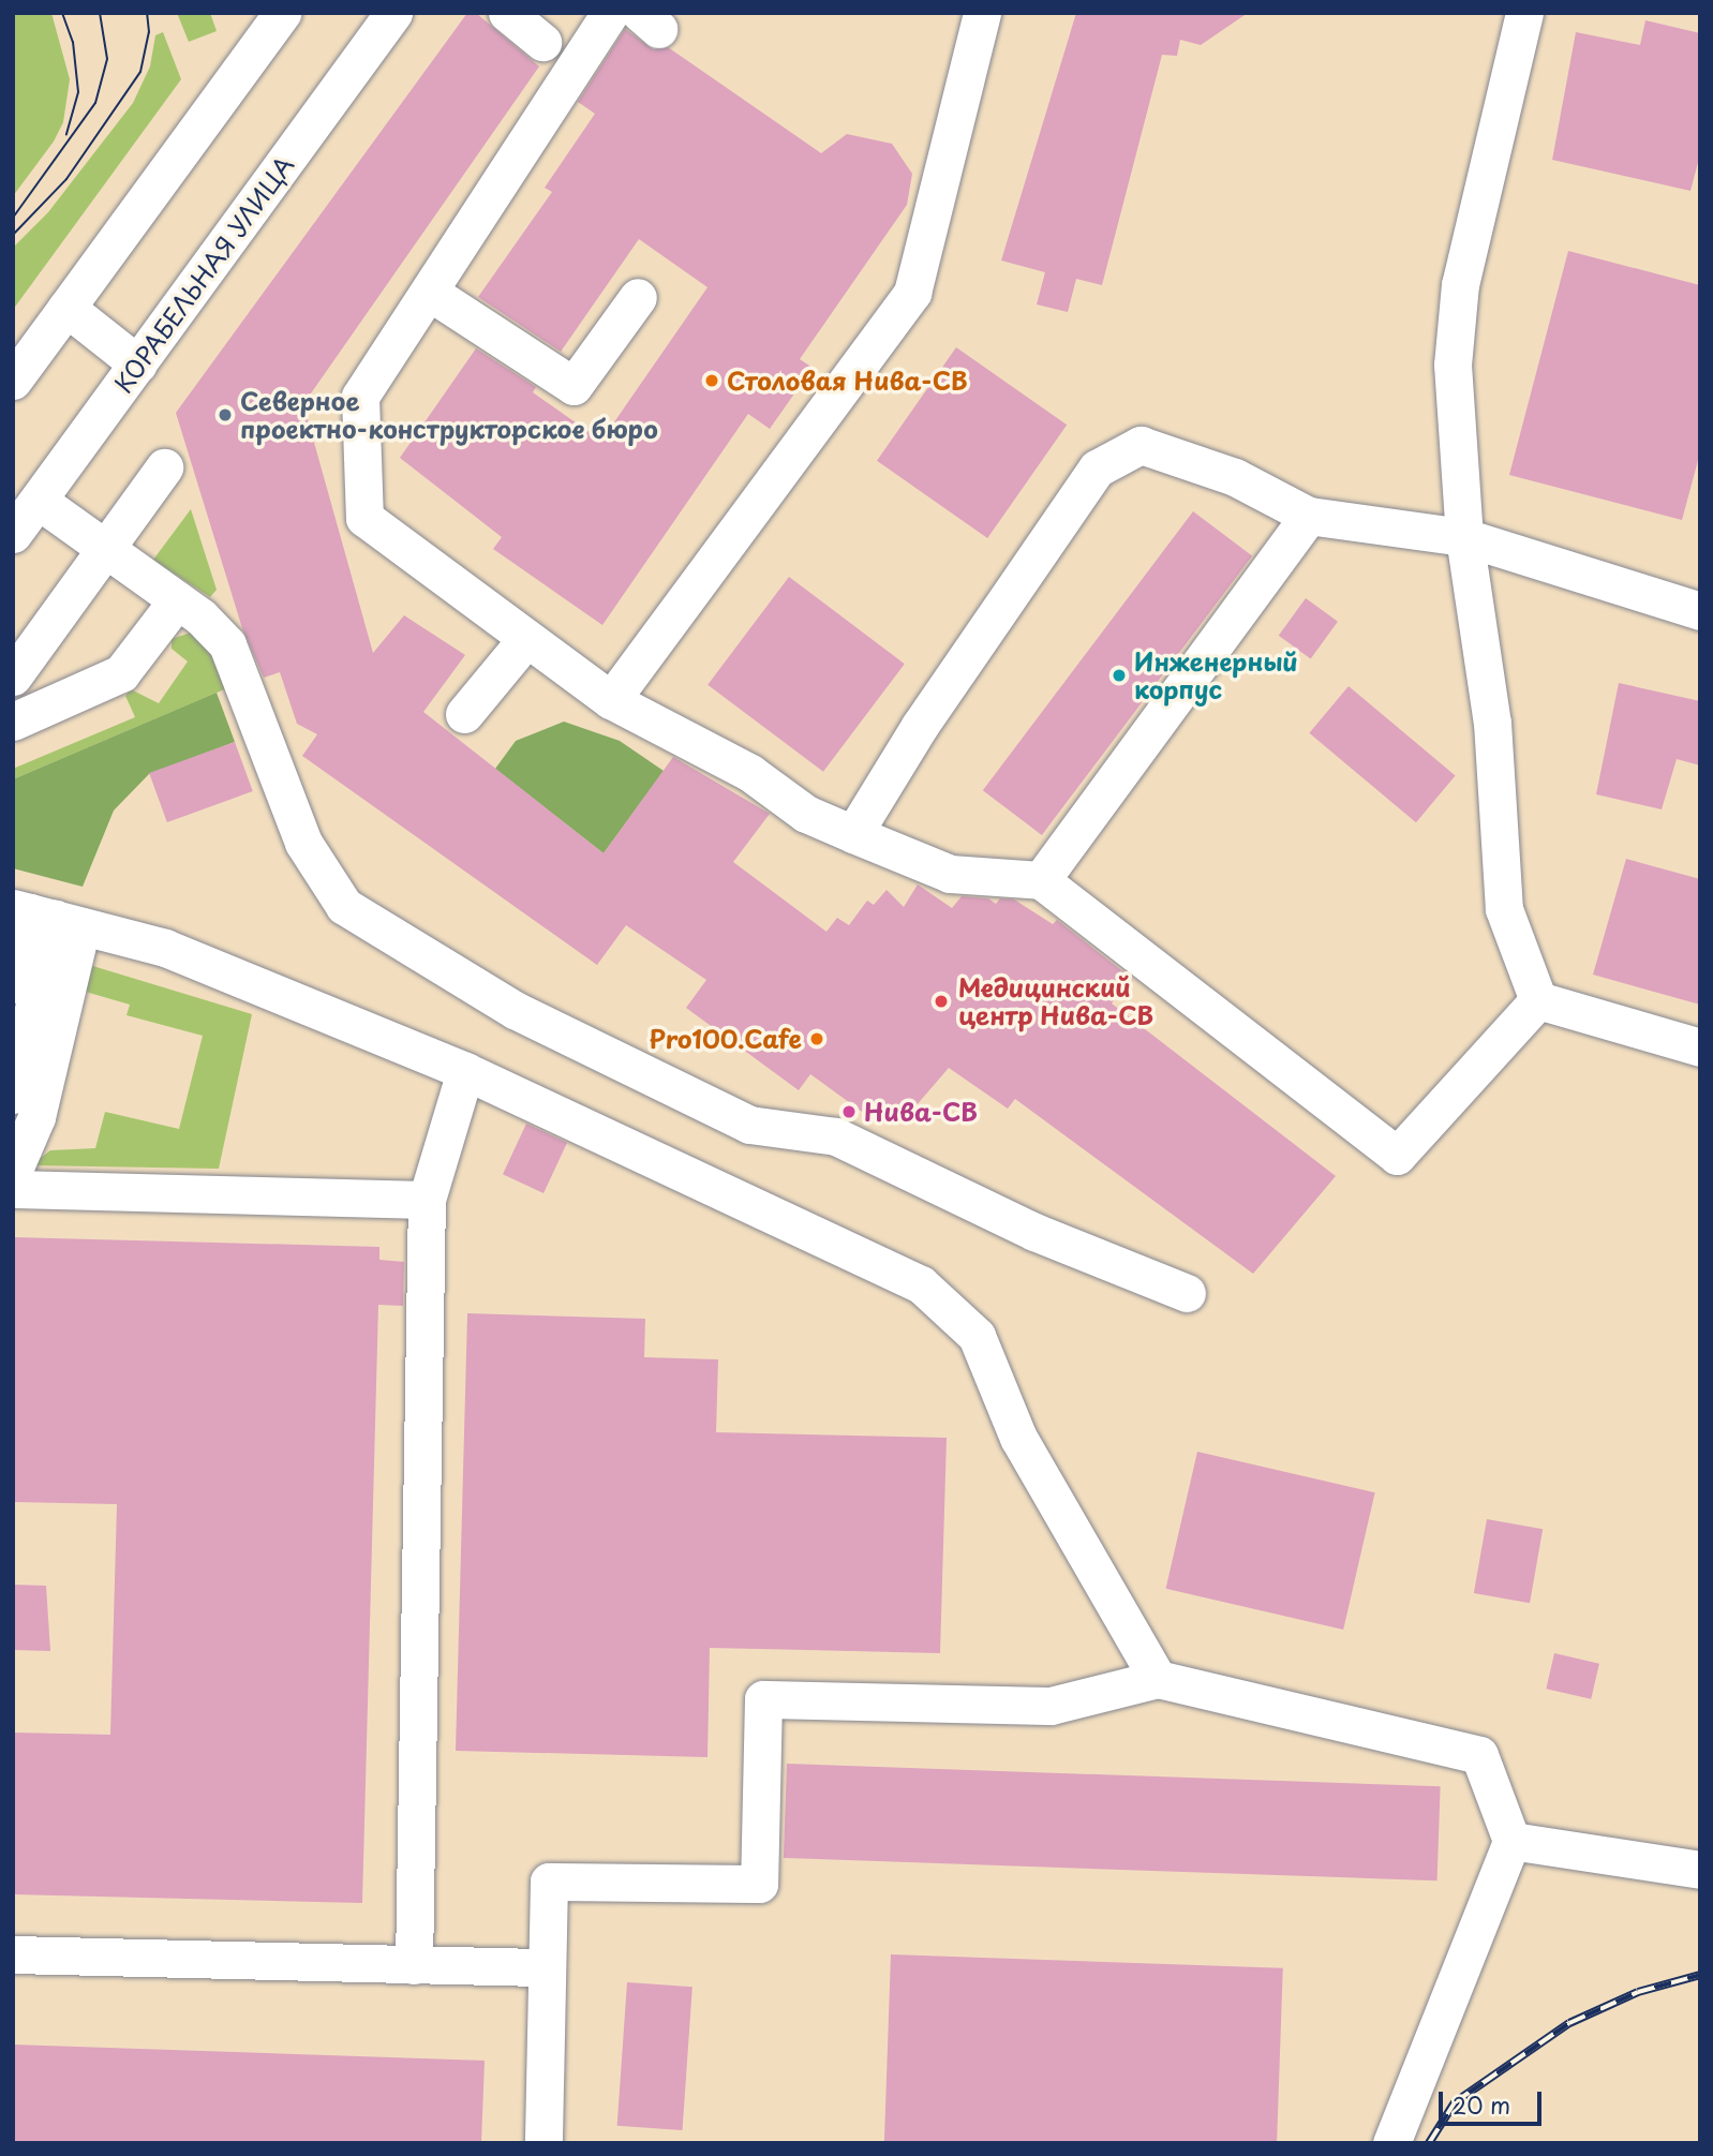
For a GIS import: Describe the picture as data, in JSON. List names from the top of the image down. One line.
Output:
{"streets":{"street":["КОРАБЕЛЬНАЯ УЛИЦА"]},"places":["Столовая Нива-СВ","Северное проектно-конструкторское бюро","Инженерный корпус","Медицинский центр Нива-СВ","Pro100.Cafe","Нива-СВ"],"scale_bar":"20 m"}
